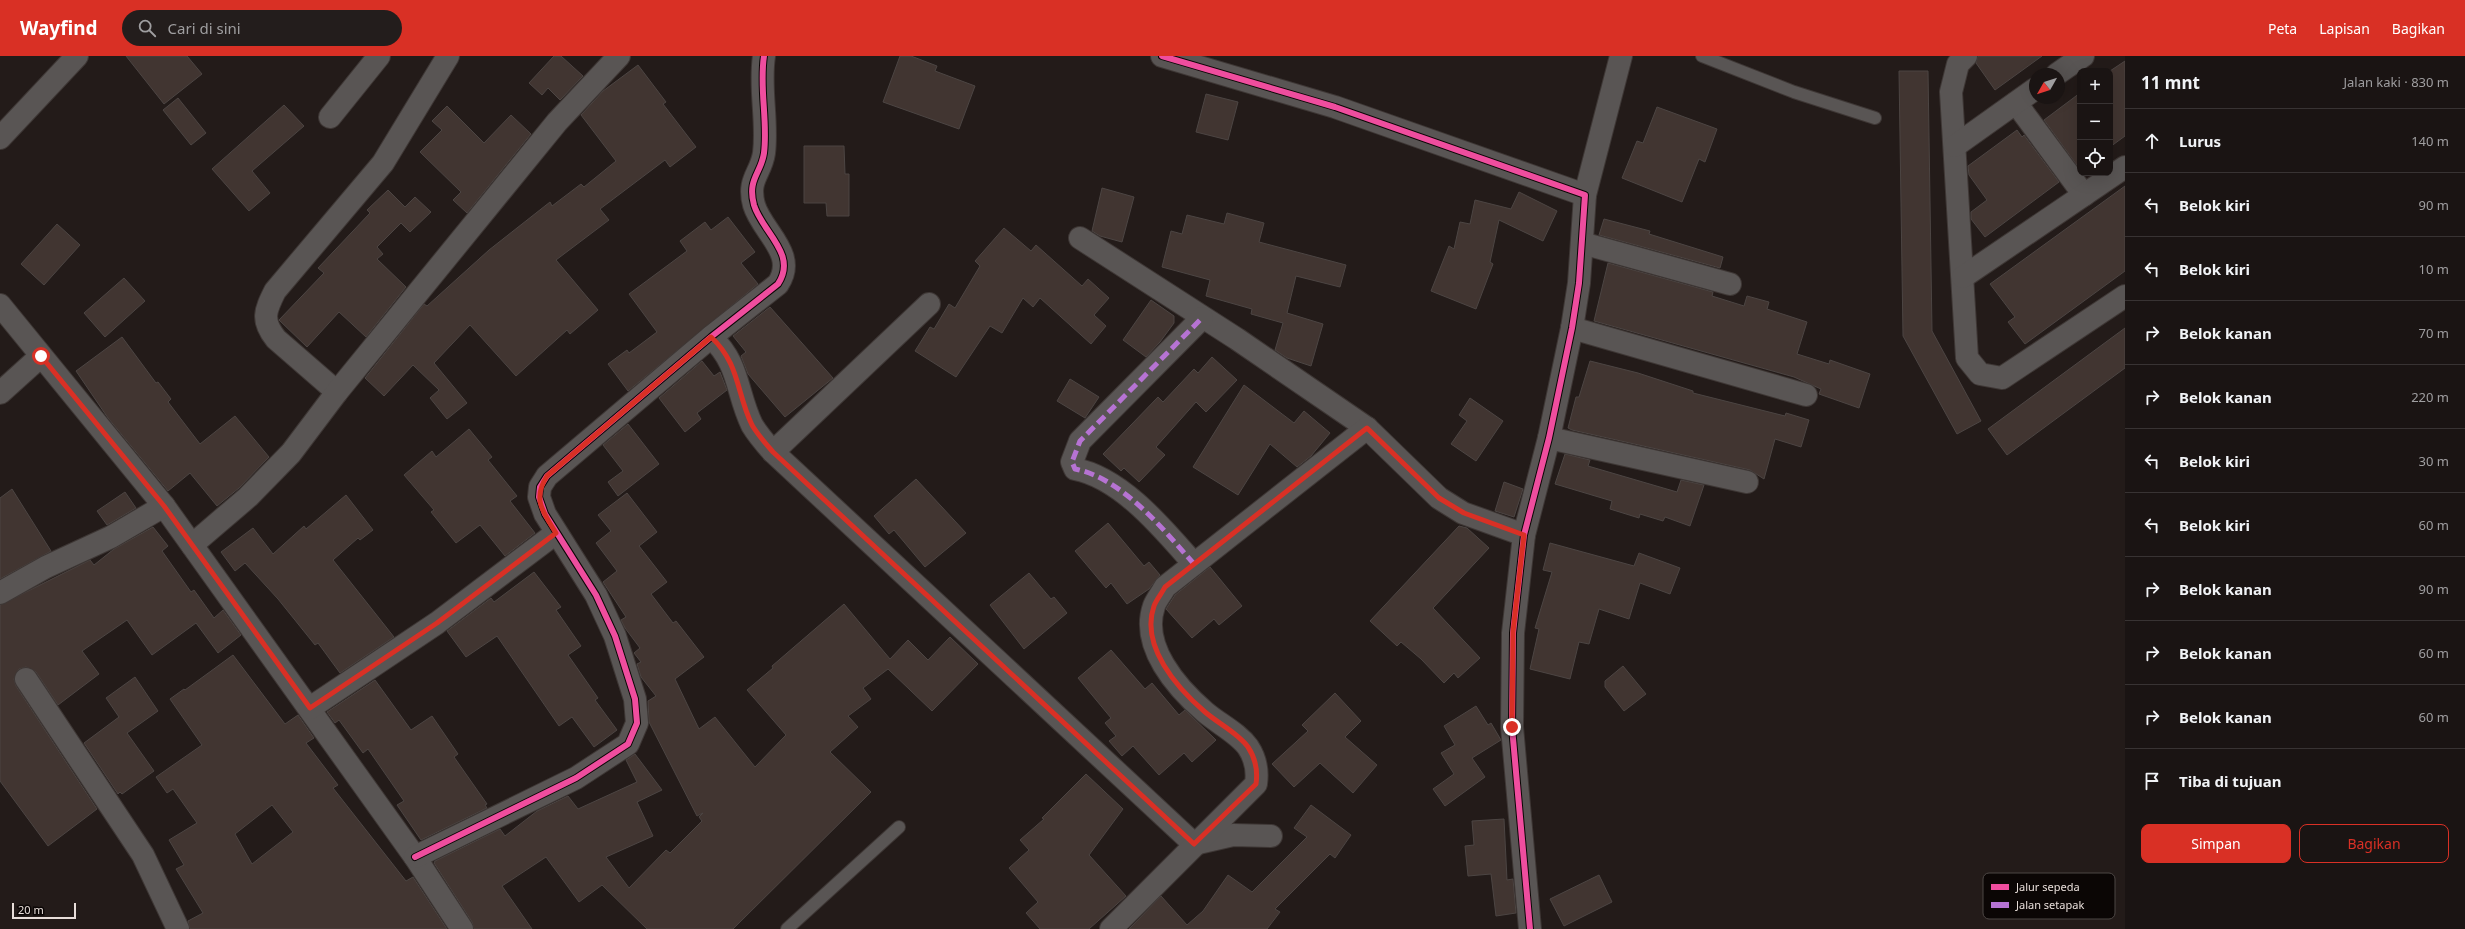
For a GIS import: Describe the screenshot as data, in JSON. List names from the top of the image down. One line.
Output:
{"legend":["Jalur sepeda","Jalan setapak"],"scale_bar":"20 m","north":"bottom left","page":{"header":"Wayfind","search":"Cari di sini","nav":["Peta","Lapisan","Bagikan"],"heading":["11 mnt","Jalan kaki · 830 m"],"map_buttons":["+","−"],"list":[["Lurus","140 m"],["Belok kiri","90 m"],["Belok kiri","10 m"],["Belok kanan","70 m"],["Belok kanan","220 m"],["Belok kiri","30 m"],["Belok kiri","60 m"],["Belok kanan","90 m"],["Belok kanan","60 m"],["Belok kanan","60 m"],"Tiba di tujuan"],"buttons":["Simpan","Bagikan"],"scale":"20 m"}}
